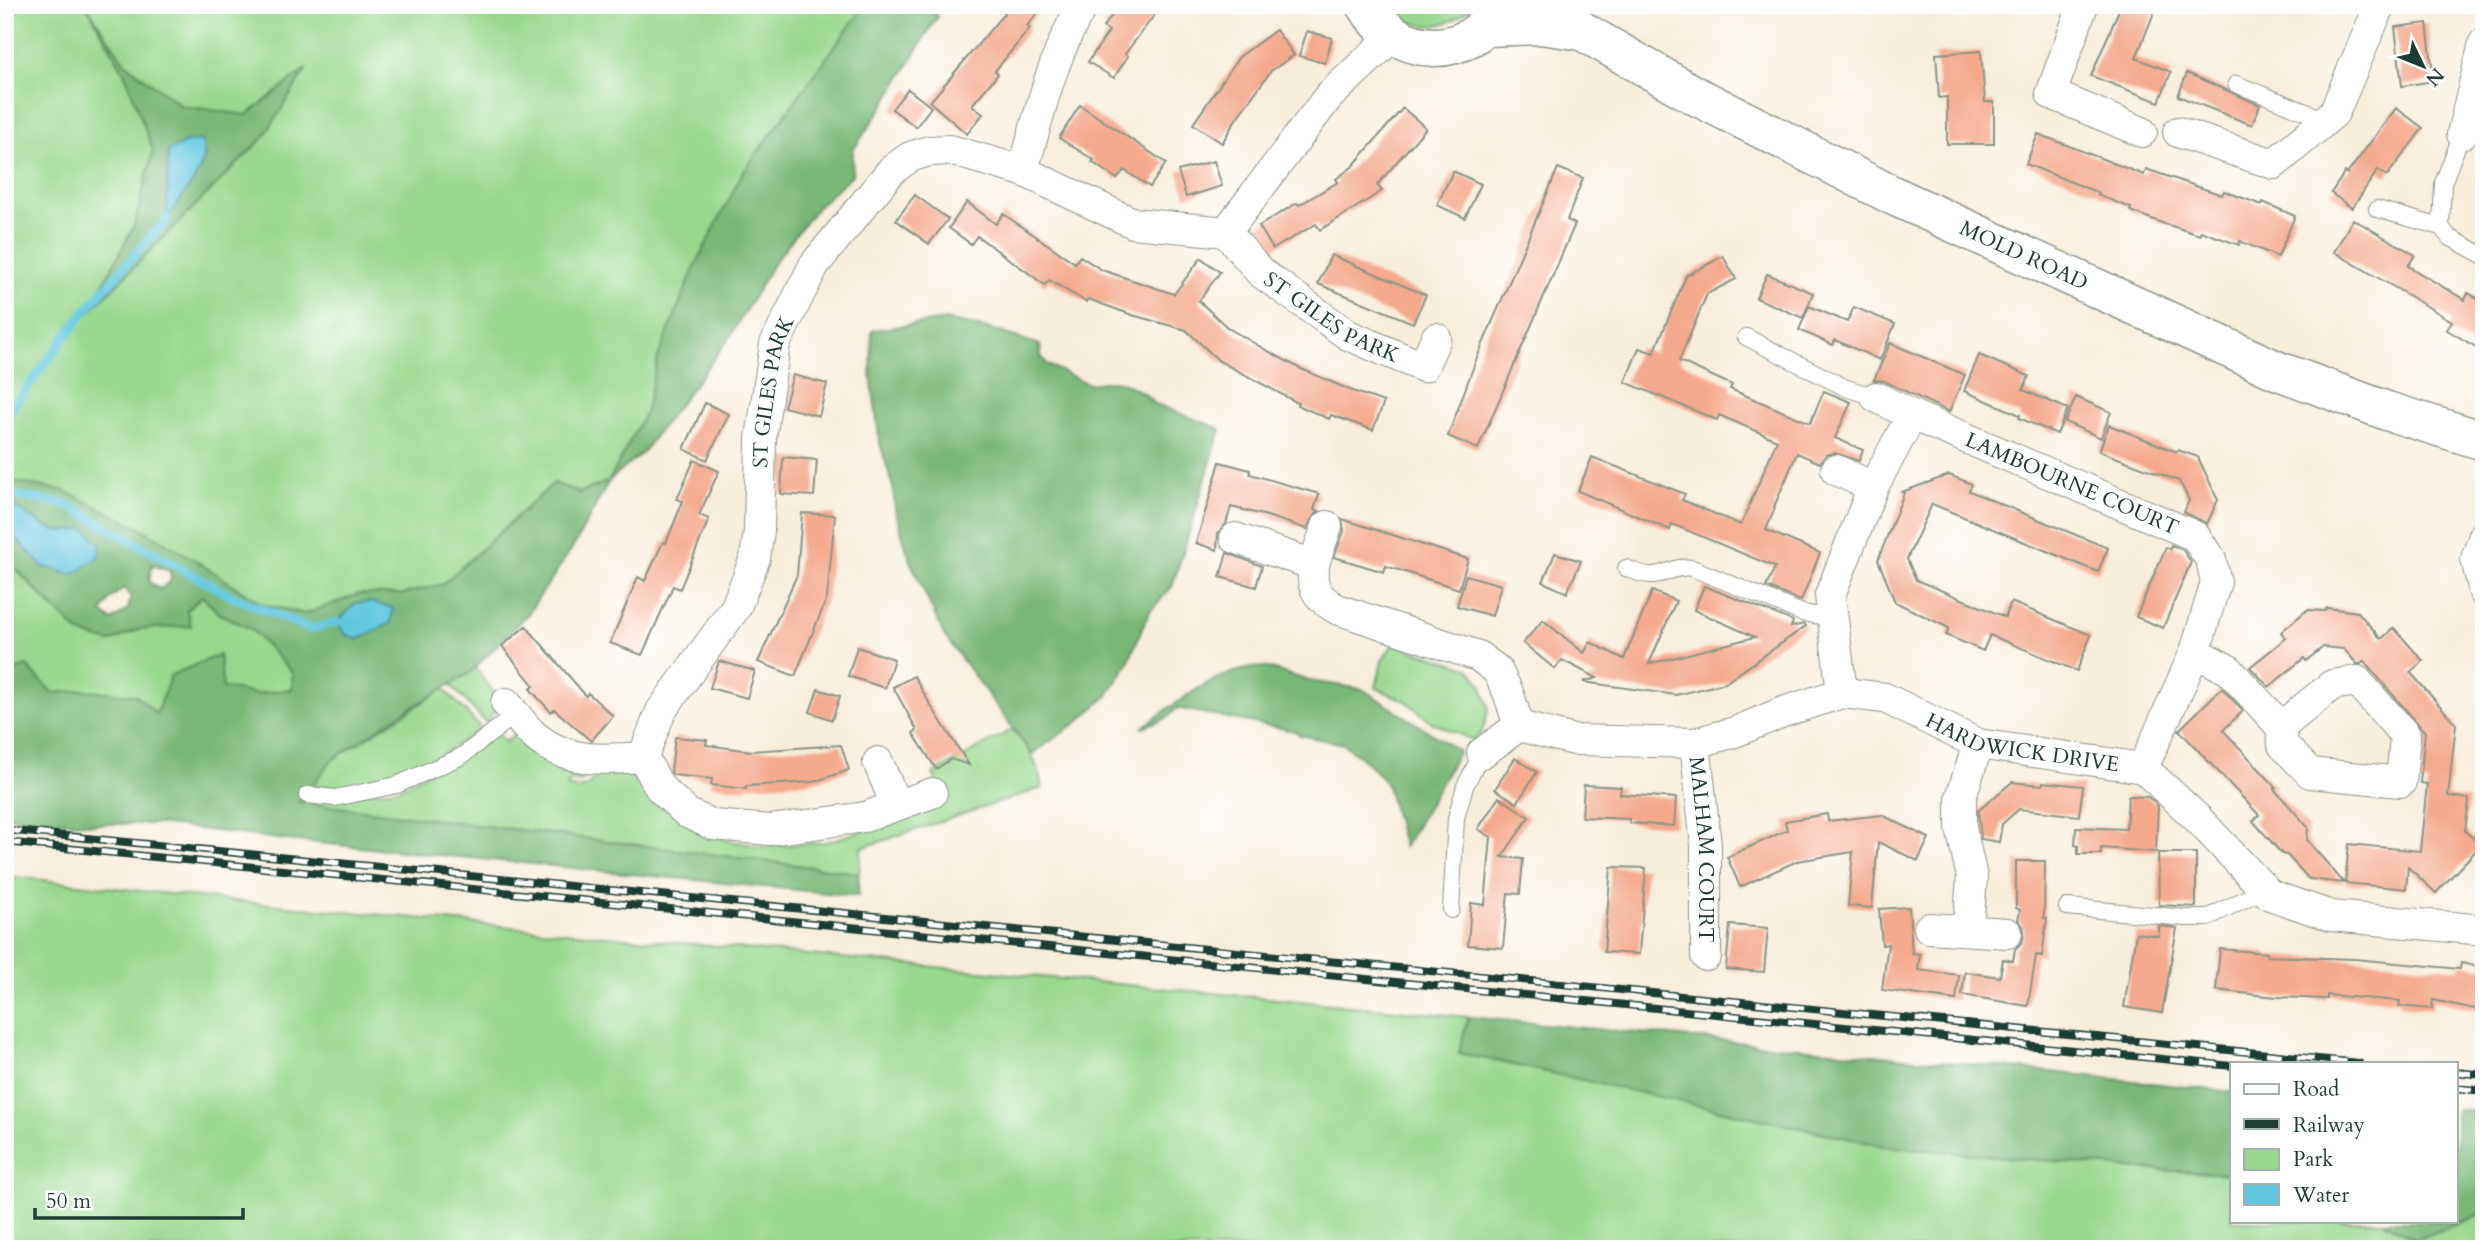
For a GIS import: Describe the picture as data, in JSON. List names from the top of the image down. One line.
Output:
{"streets":{"main road":["MOLD ROAD"],"street":["ST GILES PARK","LAMBOURNE COURT","HARDWICK DRIVE","MALHAM COURT"]},"crossings":[["LAMBOURNE COURT","HARDWICK DRIVE"],["HARDWICK DRIVE","MALHAM COURT"]],"legend":["Road","Railway","Park","Water"],"scale_bar":"50 m","north":"bottom right"}
